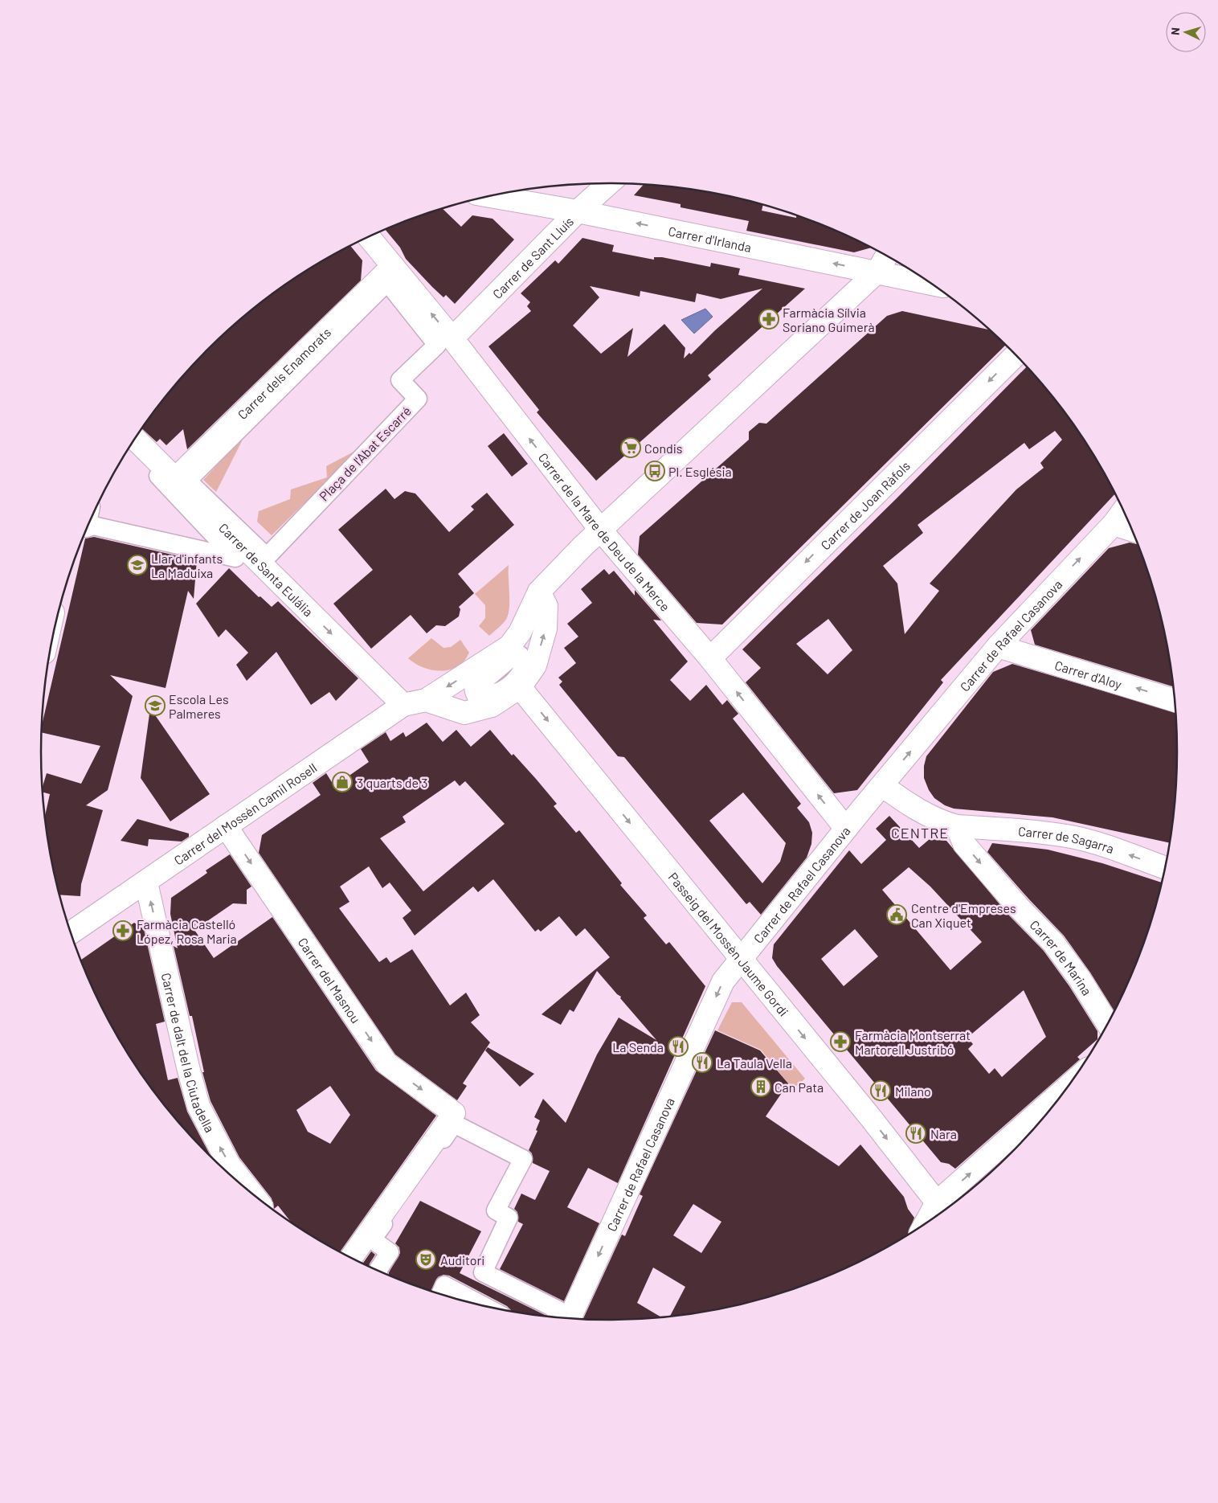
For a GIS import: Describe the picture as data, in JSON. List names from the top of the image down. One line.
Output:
{"streets":{"street":["Carrer d'Irlanda","Carrer de Sant Lluís","Carrer dels Enamorats","Plaça de l'Abat Escarré","Carrer de Joan Ràfols","Carrer de la Mare de Deu de la Merce","Carrer de Santa Eulália","Carrer de Rafael Casanova","Carrer d'Aloy","Carrer del Mossèn Camil Rosell","Carrer de Sagarra","Passeig del Mossèn Jaume Gordi","Carrer de Marina","Carrer del Masnou","Carrer de dalt del la Ciutadella"]},"crossings":[["Carrer d'Irlanda","Carrer de Sant Lluís"],["Carrer d'Irlanda","Carrer del Mossèn Camil Rosell"],["Carrer de Sant Lluís","Carrer de la Mare de Deu de la Merce"],["Carrer dels Enamorats","Carrer de la Mare de Deu de la Merce"],["Carrer dels Enamorats","Carrer de Santa Eulália"],["Carrer de Joan Ràfols","Carrer de la Mare de Deu de la Merce"],["Carrer de la Mare de Deu de la Merce","Carrer de Rafael Casanova"],["Carrer de la Mare de Deu de la Merce","Carrer del Mossèn Camil Rosell"],["Carrer de Santa Eulália","Carrer del Mossèn Camil Rosell"],["Carrer de Rafael Casanova","Carrer d'Aloy"],["Carrer de Rafael Casanova","Passeig del Mossèn Jaume Gordi"],["Carrer del Mossèn Camil Rosell","Passeig del Mossèn Jaume Gordi"],["Carrer del Mossèn Camil Rosell","Carrer del Masnou"],["Carrer del Mossèn Camil Rosell","Carrer de dalt del la Ciutadella"],["Carrer de Sagarra","Carrer de Marina"]],"one_way":["Carrer d'Irlanda","Carrer de Joan Ràfols","Carrer de la Mare de Deu de la Merce","Carrer de Santa Eulália","Carrer d'Aloy","Carrer de Sagarra","Passeig del Mossèn Jaume Gordi","Carrer de Marina","Carrer del Masnou","Carrer de dalt del la Ciutadella"],"districts":["CENTRE"],"places":{"pharmacy":["Farmàcia Sílvia Soriano Guimerà","Farmàcia Castelló López, Rosa Maria","Farmàcia Montserrat Martorell Justribó"],"supermarket":["Condis"],"bus stop":["Pl. Església"],"school or university":["Llar d'infants La Maduixa","Escola Les Palmeres"],"shop":["3 quarts de 3"],"public building":["Centre d'Empreses Can Xiquet"],"restaurant":["La Senda","La Taula Vella","Milano","Nara"],"building":["Can Pata"],"theatre":["Auditori"]},"north":"left"}
